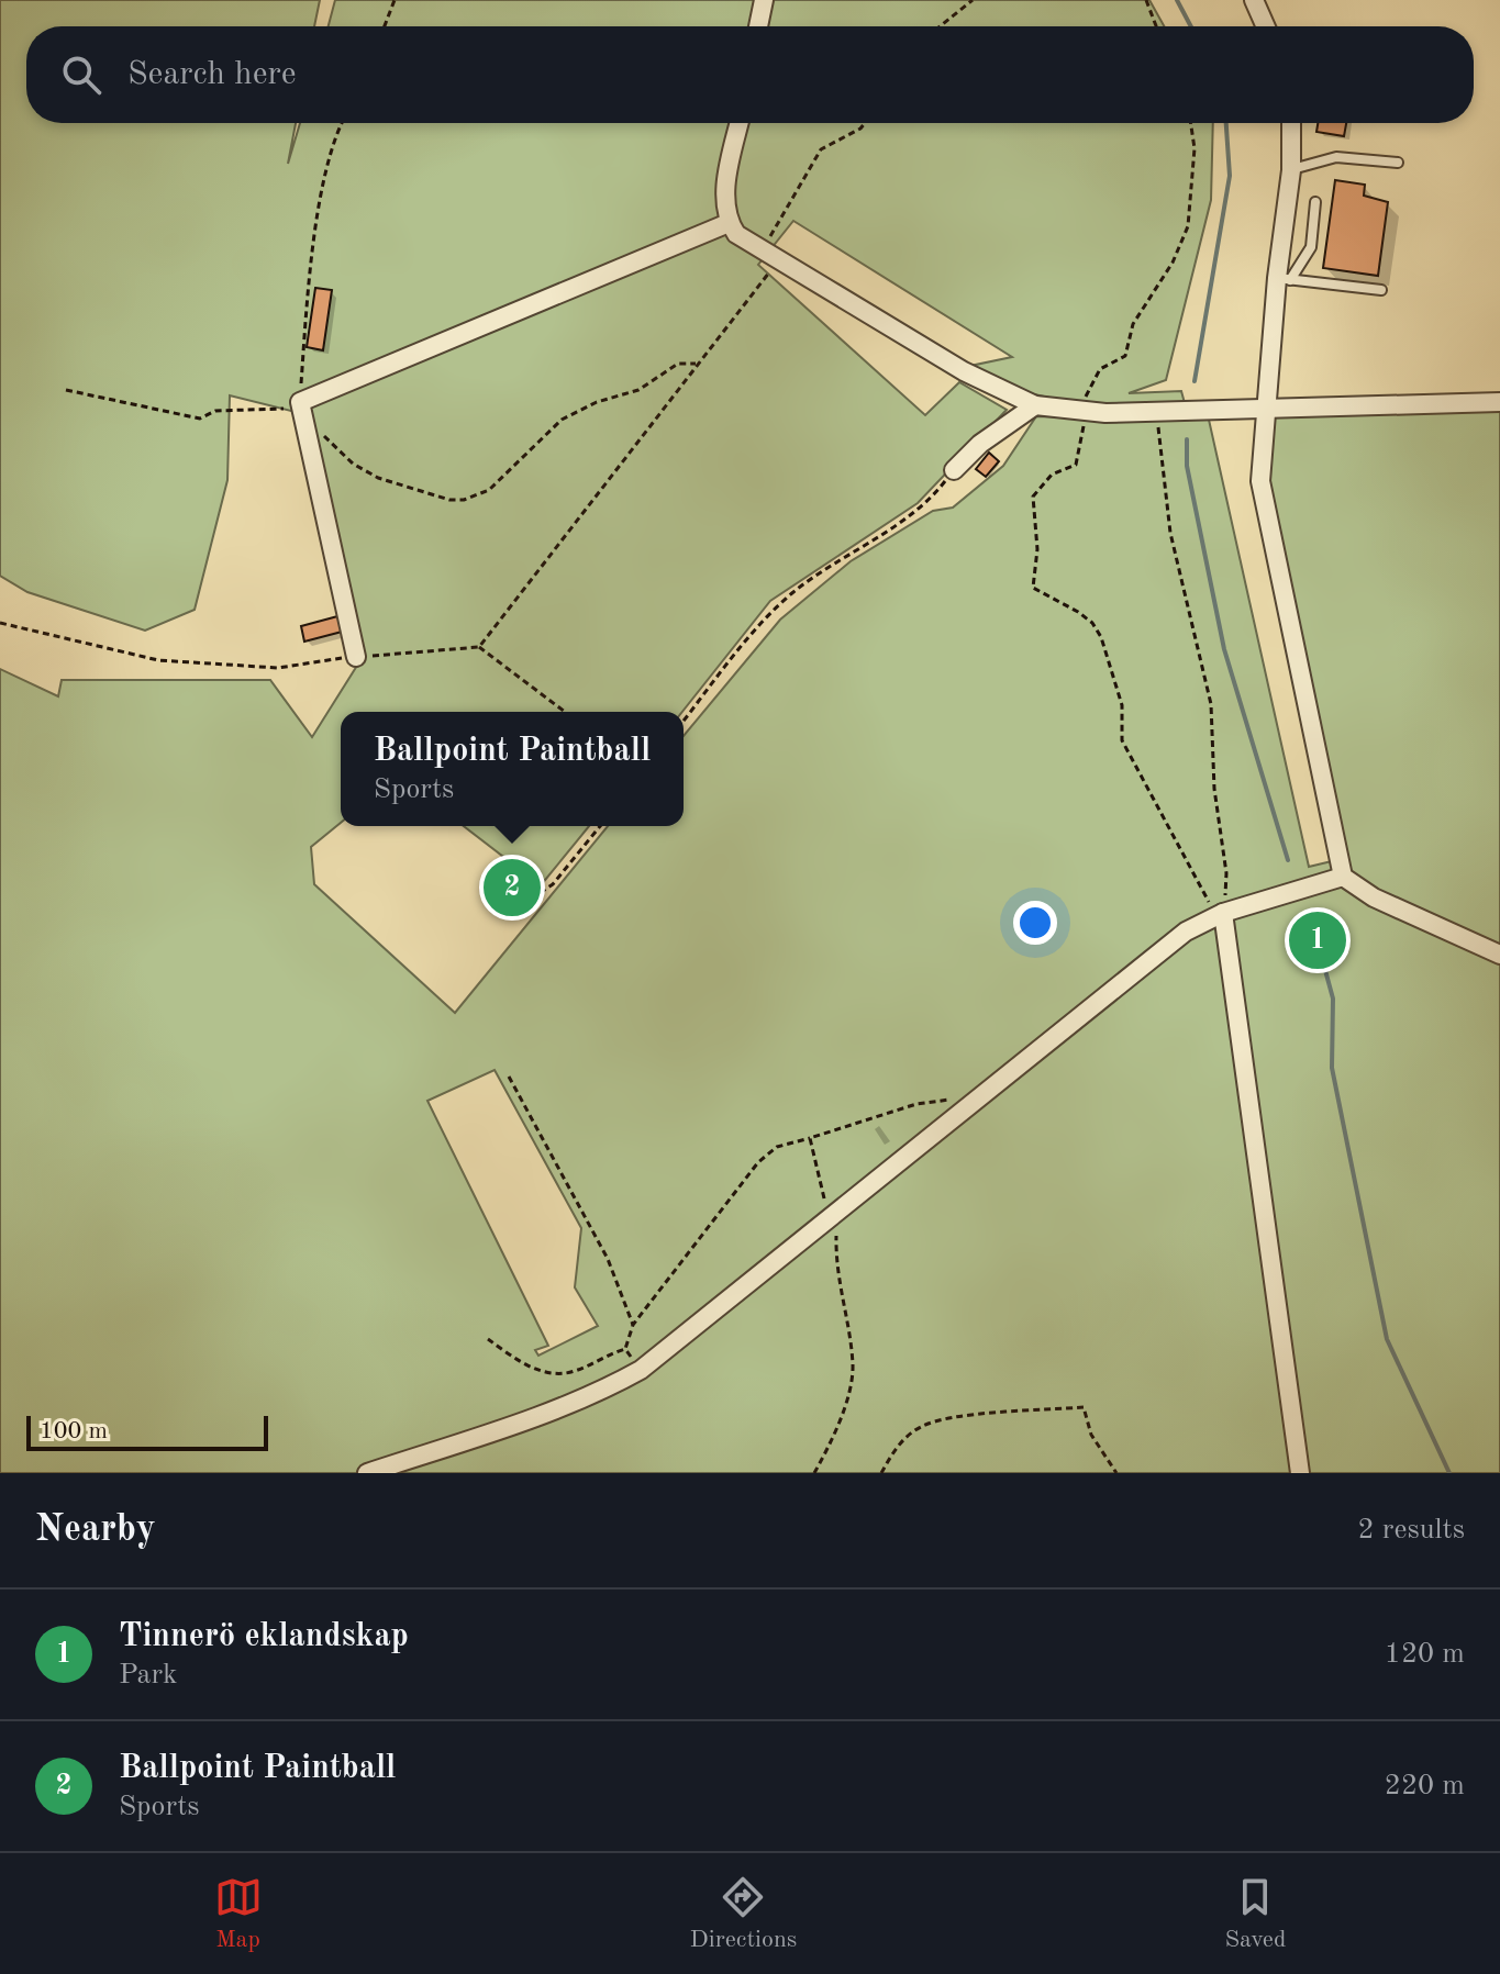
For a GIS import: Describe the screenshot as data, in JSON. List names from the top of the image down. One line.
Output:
{"scale_bar":"100 m","page":{"search":"Search here","popup":["Ballpoint Paintball","Sports"],"pins":["2","1"],"scale":"100 m","heading":["Nearby","2 results"],"list":[{"mark":"1","name":"Tinnerö eklandskap","note":"Park","value":"120 m"},{"mark":"2","name":"Ballpoint Paintball","note":"Sports","value":"220 m"}],"nav":["Map","Directions","Saved"]}}
